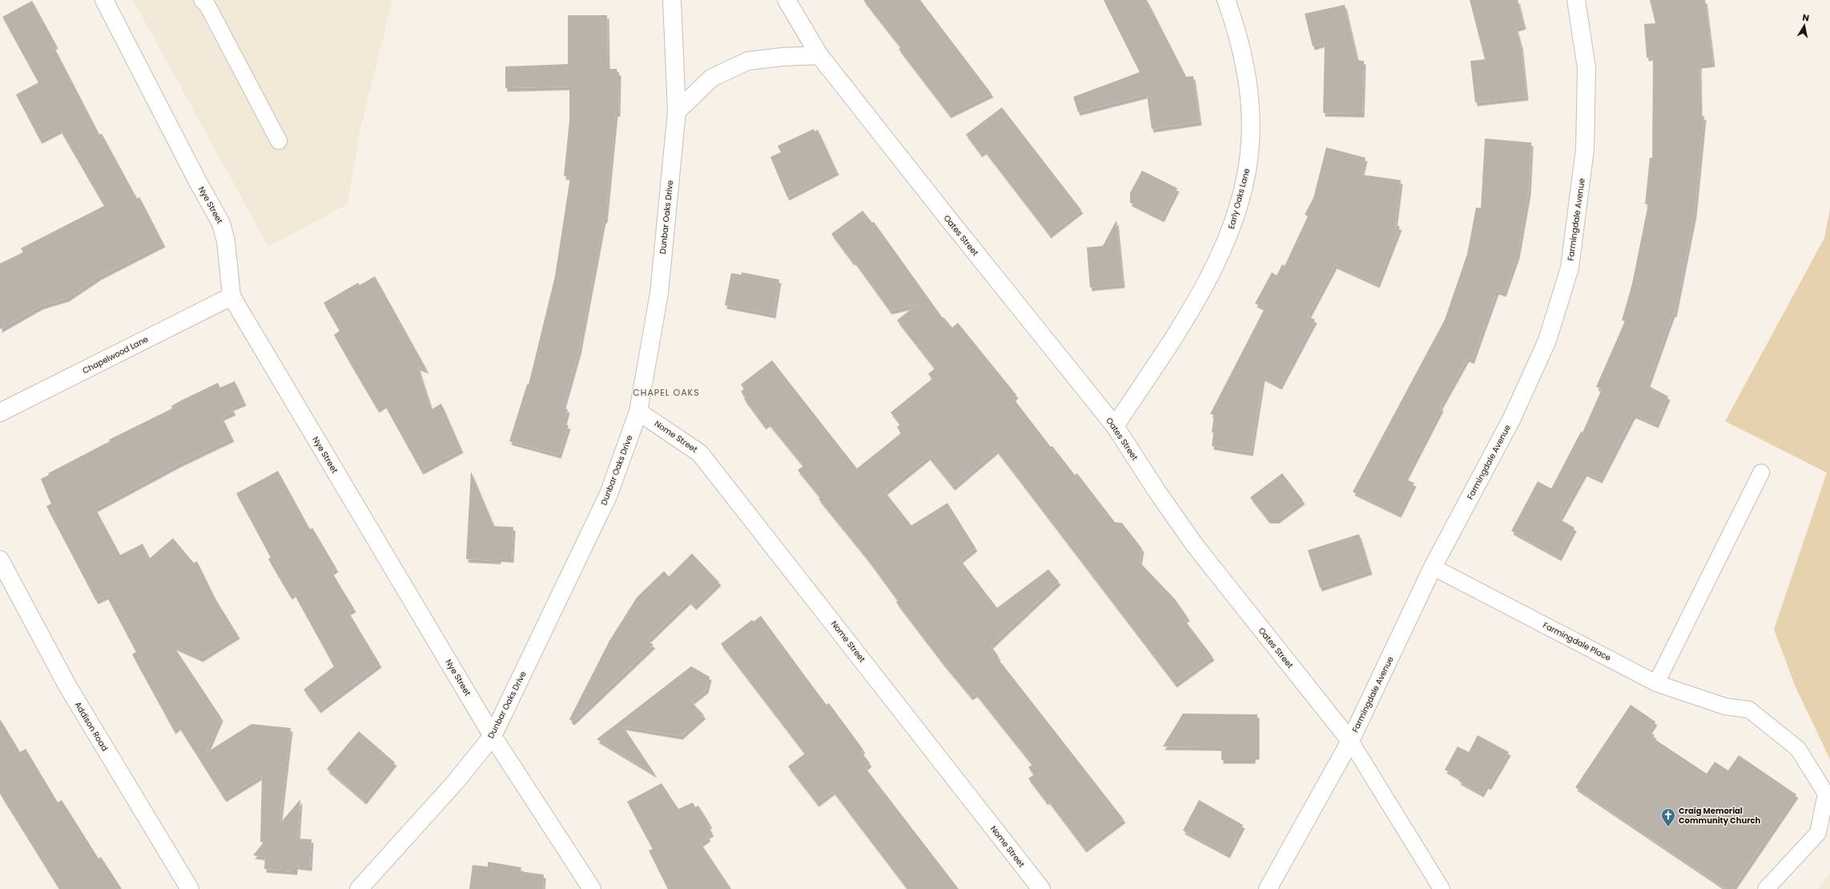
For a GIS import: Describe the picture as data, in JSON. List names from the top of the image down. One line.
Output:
{"streets":{"street":["Early Oaks Lane","Nye Street","Dunbar Oaks Drive","Farmingdale Avenue","Oates Street","Chapelwood Lane","Nome Street","Addison Road"],"lane":["Farmingdale Place"]},"crossings":[["Early Oaks Lane","Oates Street"],["Nye Street","Dunbar Oaks Drive"],["Nye Street","Chapelwood Lane"],["Dunbar Oaks Drive","Nome Street"],["Farmingdale Avenue","Oates Street"],["Farmingdale Avenue","Farmingdale Place"]],"districts":["CHAPEL OAKS"],"places":{"church":["Craig Memorial Community Church"]},"north":"top"}
